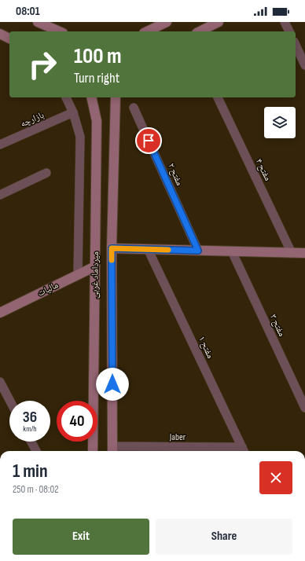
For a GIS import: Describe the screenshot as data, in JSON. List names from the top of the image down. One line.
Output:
{"streets":{"street":["بازارچه","مفتح ۴","مفتح ۲","میرداماد غربی","مالیات","مفتح ۳","مفتح ۱","Jaber"]},"crossings":[["میرداماد غربی","مالیات"],["میرداماد غربی","Jaber"],["مفتح ۱","Jaber"]],"page":{"status":"08:01","turn":["100 m","Turn right"],"speed":"36 km/h","limit":"40","heading":["1 min","250 m · 08:02"],"buttons":["Exit","Share"]}}
